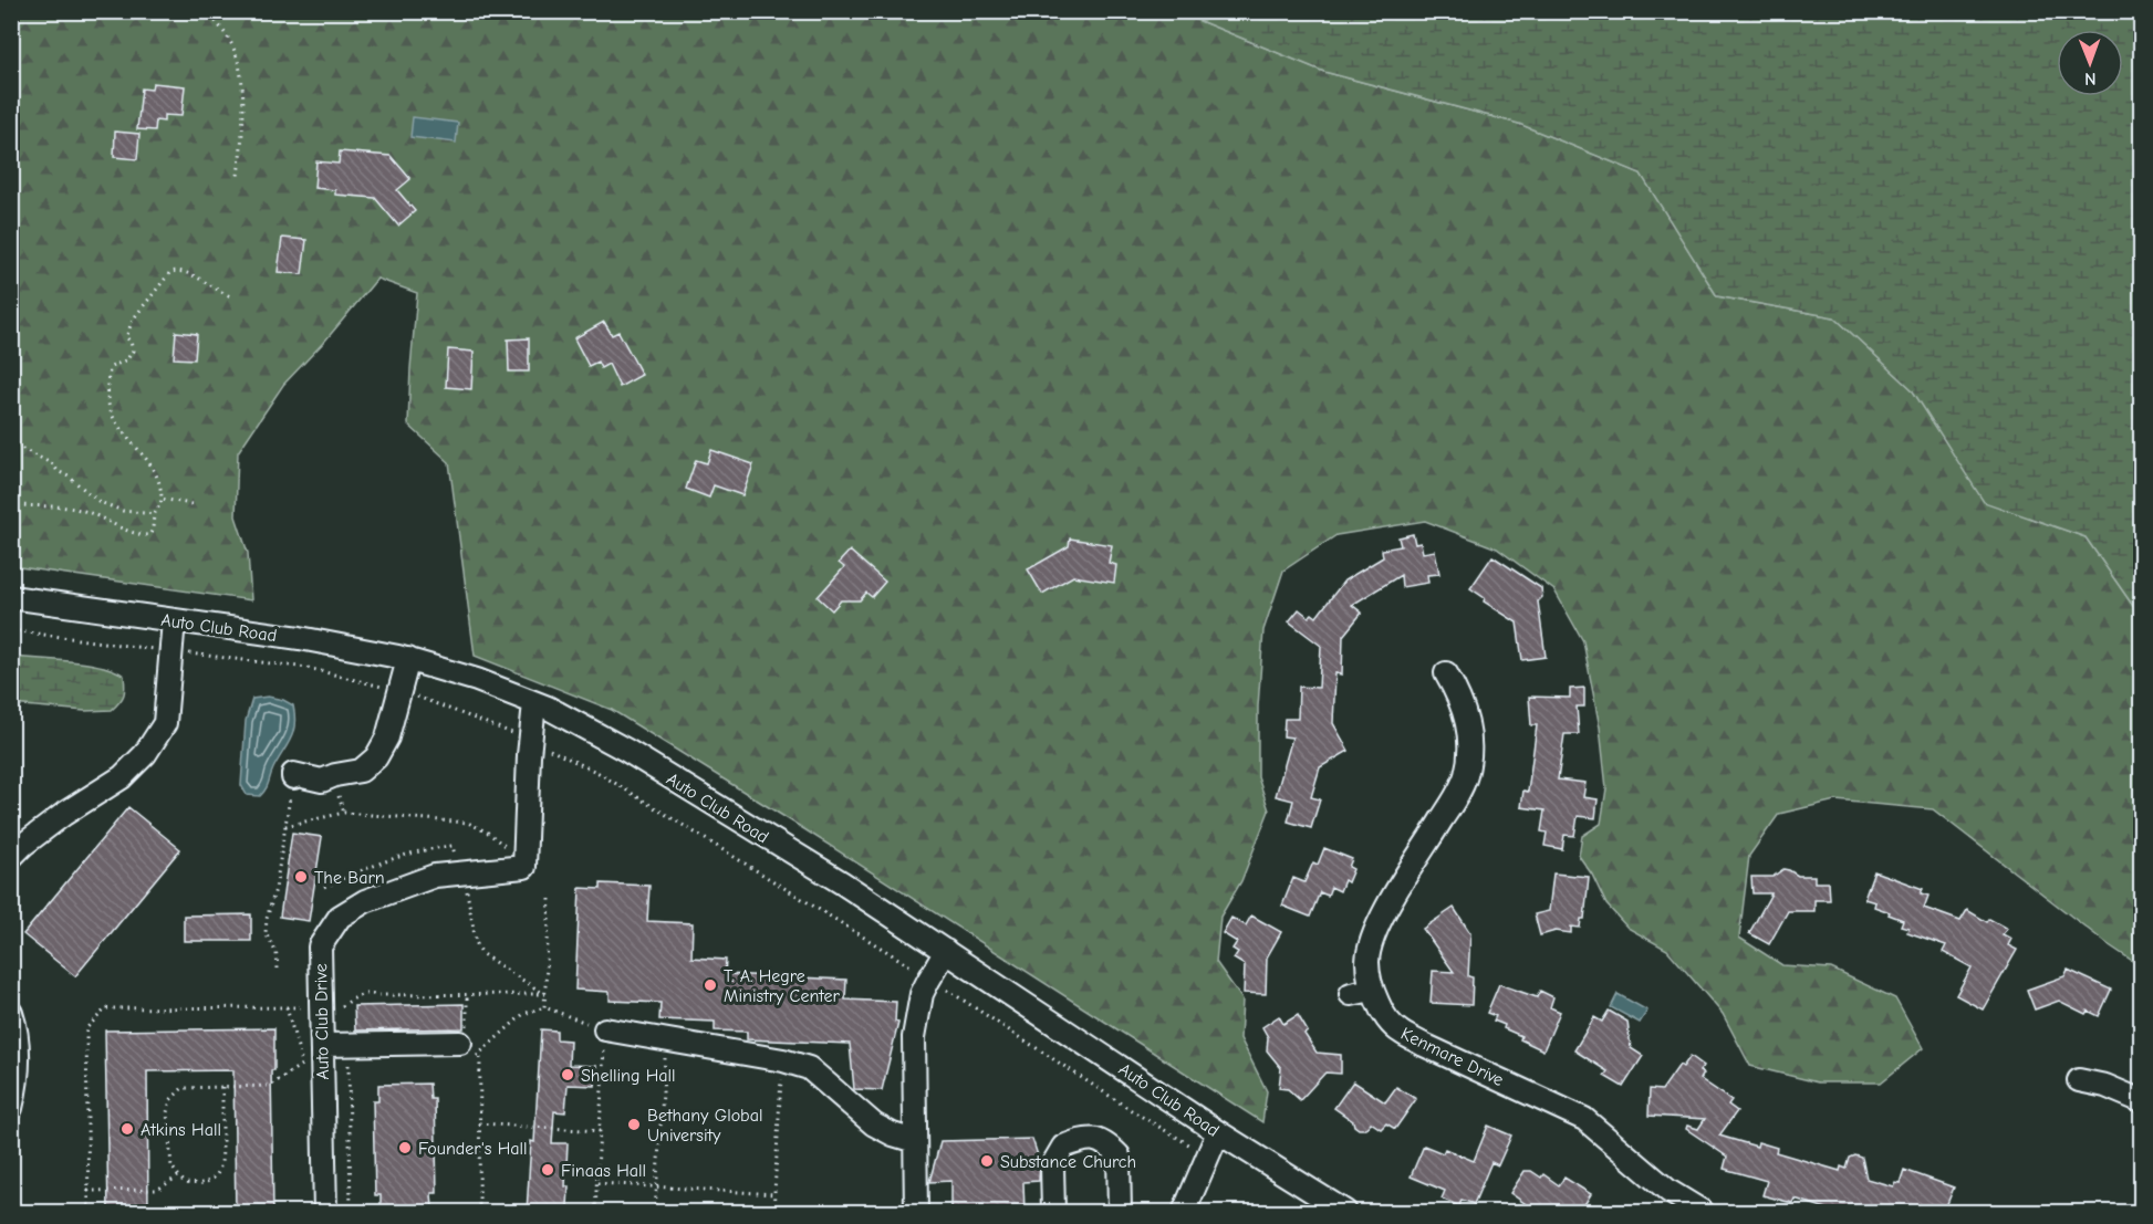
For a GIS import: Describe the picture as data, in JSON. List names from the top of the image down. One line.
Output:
{"streets":{"street":["Auto Club Road","Auto Club Drive","Kenmare Drive"]},"crossings":[["Auto Club Road","Auto Club Drive"]],"places":["The Barn","T. A. Hegre Ministry Center","Shelling Hall","Bethany Global University","Atkins Hall","Founder's Hall","Substance Church","Finaas Hall"],"north":"bottom"}
